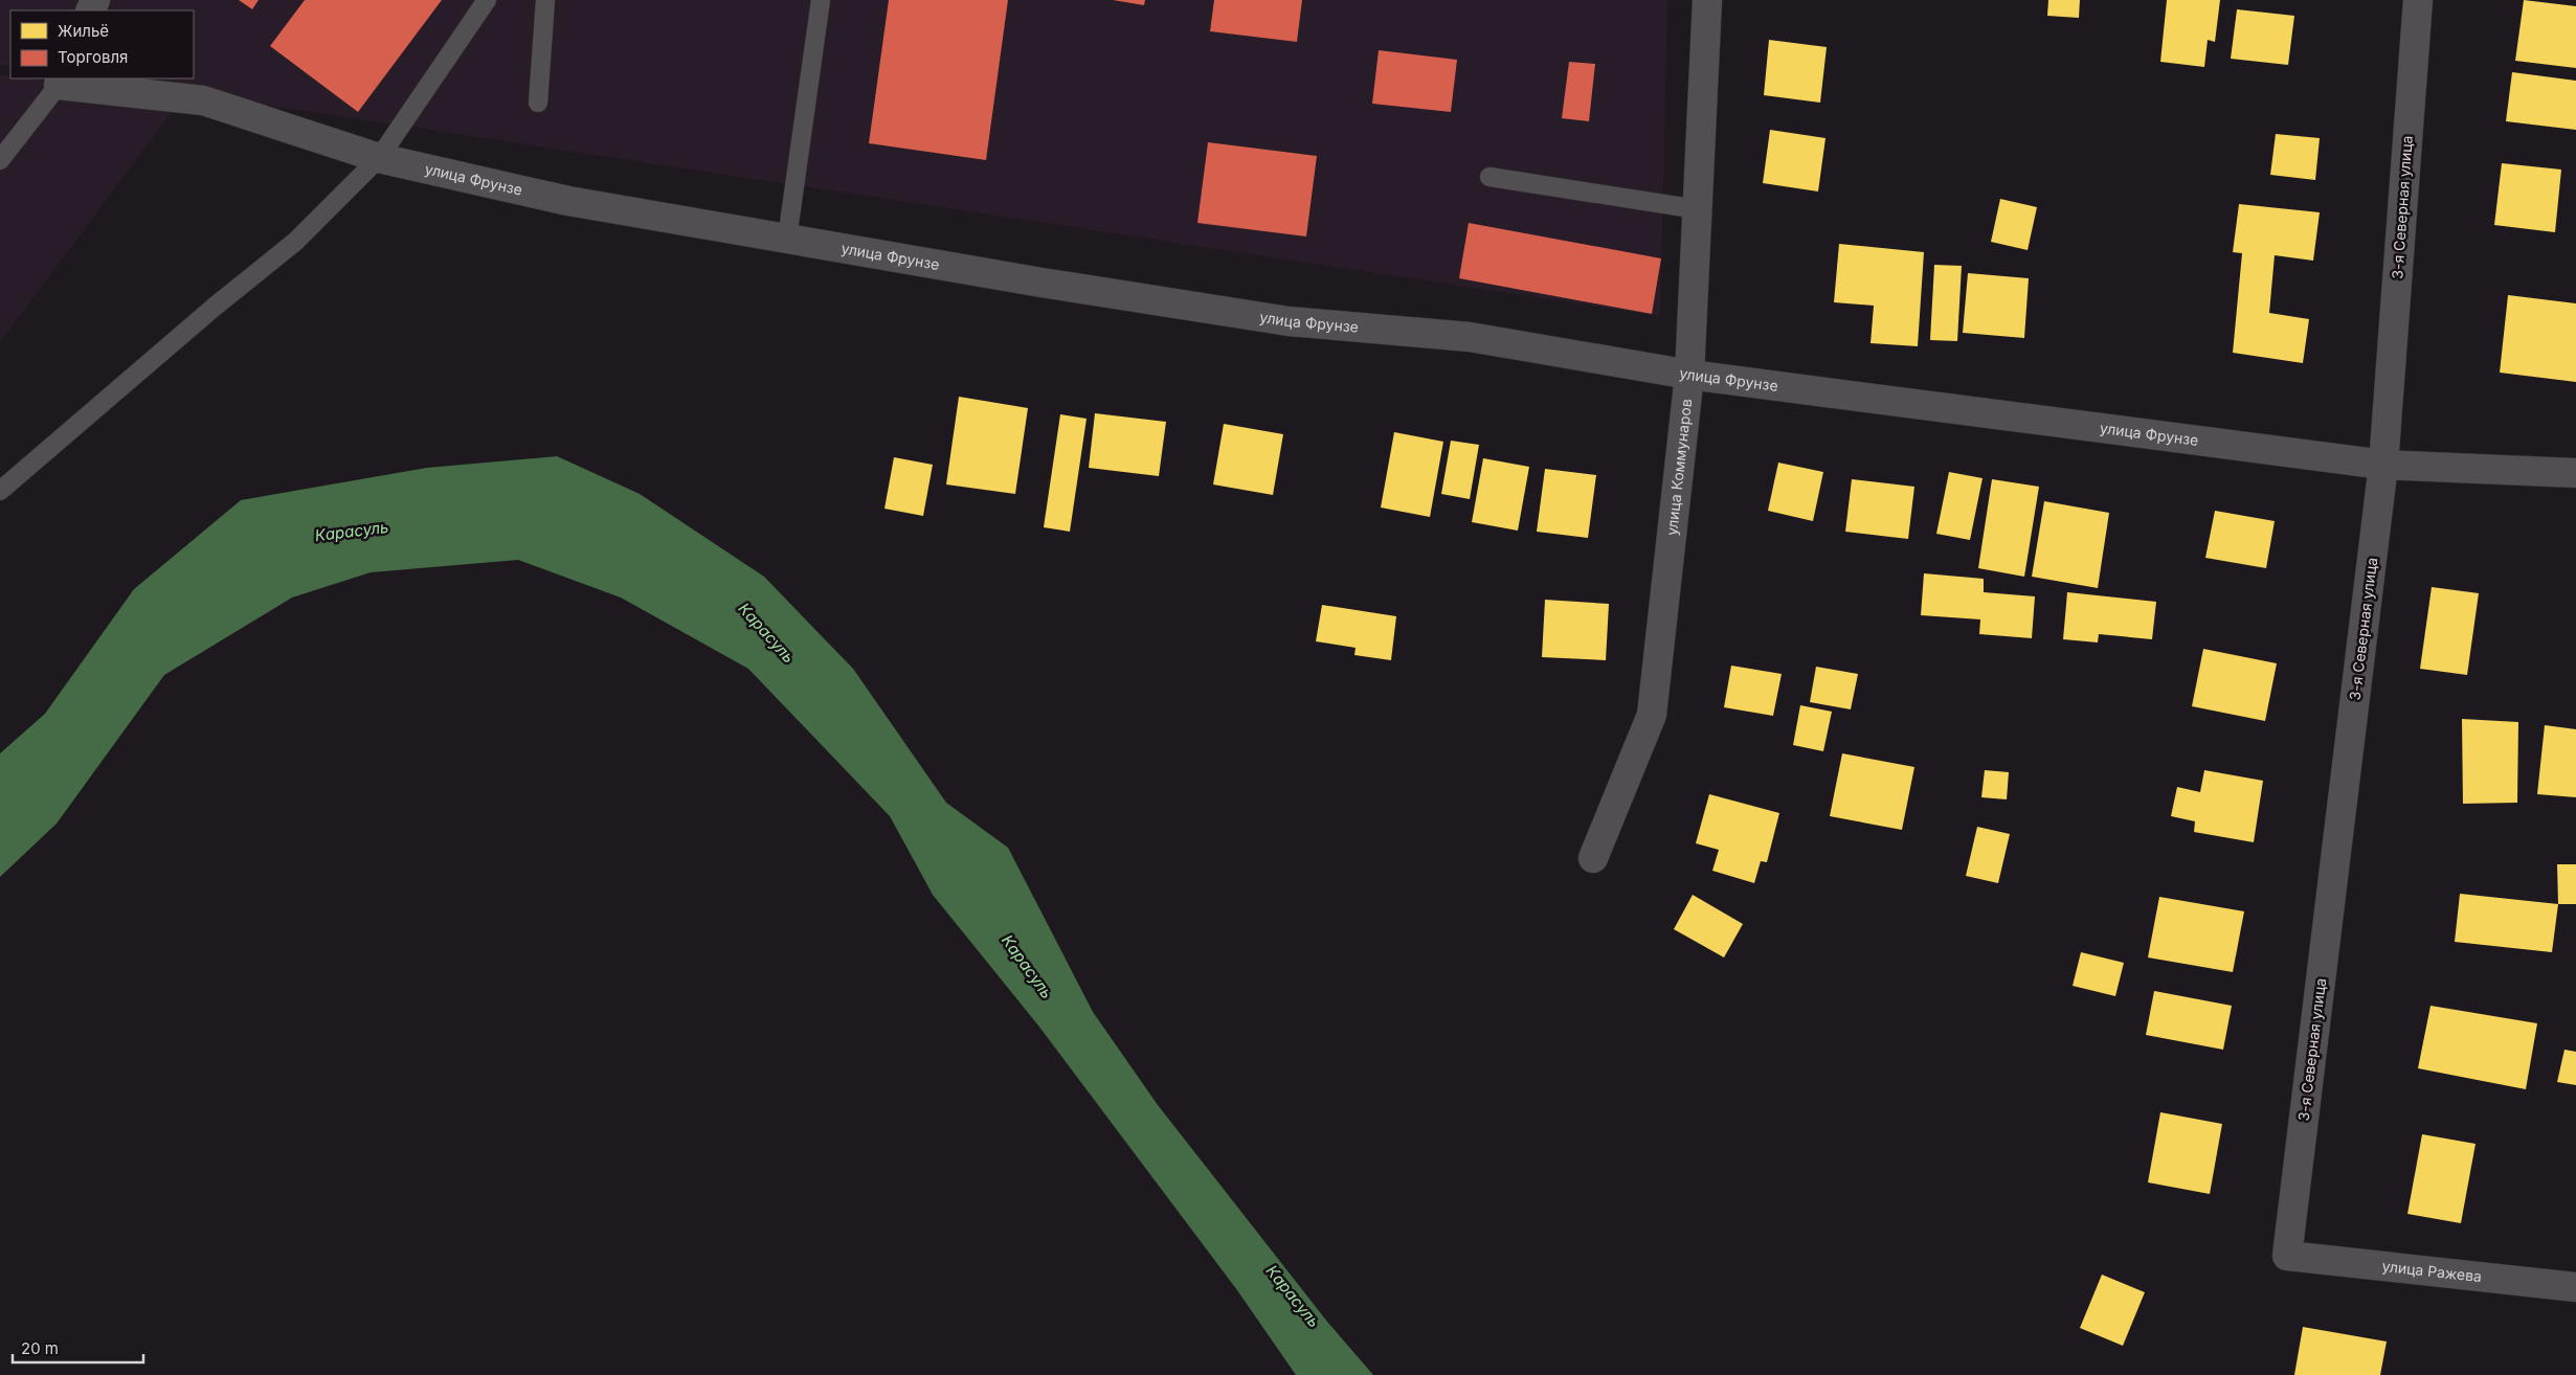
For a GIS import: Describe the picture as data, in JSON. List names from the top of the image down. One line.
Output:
{"streets":{"street":["улица Фрунзе","3-я Северная улица","улица Коммунаров","улица Ражева"]},"crossings":[["улица Фрунзе","3-я Северная улица"],["улица Фрунзе","улица Коммунаров"],["3-я Северная улица","улица Ражева"]],"water":["Карасуль"],"legend":["Жильё","Торговля"],"scale_bar":"20 m"}
